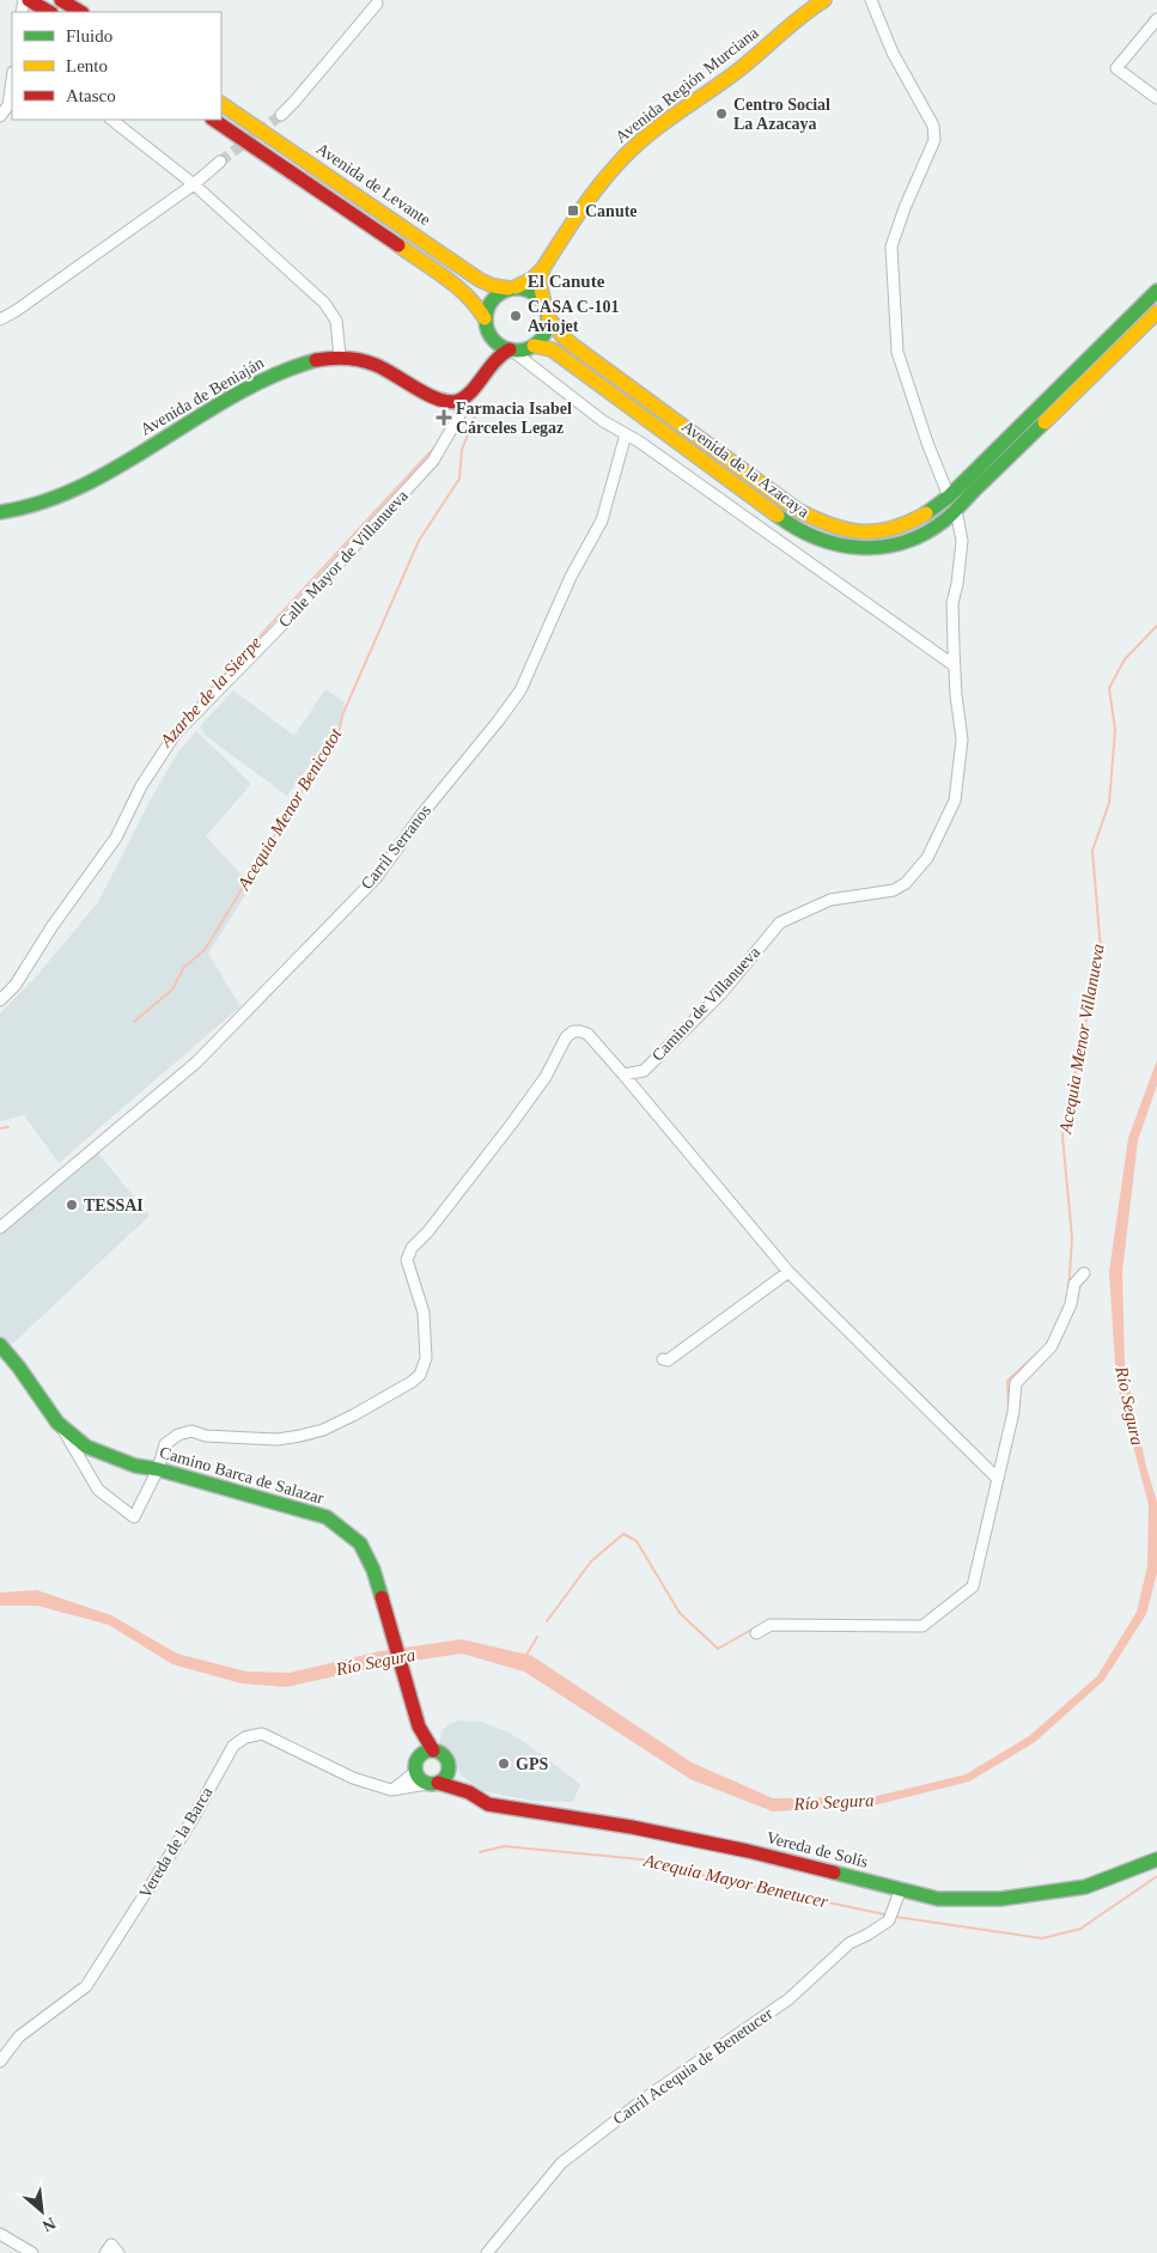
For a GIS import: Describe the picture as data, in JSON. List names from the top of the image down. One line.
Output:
{"streets":{"main road":["Avenida Región Murciana","Avenida de Levante","Avenida de Beniaján","Avenida de la Azacaya","Camino Barca de Salazar","Vereda de Solís"],"street":["Calle Mayor de Villanueva","Carril Serranos","Camino de Villanueva","Vereda de la Barca","Carril Acequia de Benetucer"]},"crossings":[["Avenida Región Murciana","Avenida de Levante"],["Avenida Región Murciana","Avenida de la Azacaya"],["Avenida de Levante","Avenida de la Azacaya"],["Avenida de Beniaján","Calle Mayor de Villanueva"],["Avenida de la Azacaya","Camino de Villanueva"],["Camino Barca de Salazar","Vereda de Solís"],["Vereda de Solís","Carril Acequia de Benetucer"]],"districts":["El Canute"],"water":["Azarbe de la Sierpe","Acequia Menor Benicotot","Acequia Menor Villanueva","Río Segura","Acequia Mayor Benetucer"],"places":{"other":["Centro Social La Azacaya","CASA C-101 Aviojet","TESSAI","GPS"],"transit":["Canute"],"health":["Farmacia Isabel Cárceles Legaz"]},"legend":["Fluido","Lento","Atasco"],"north":"bottom right"}
